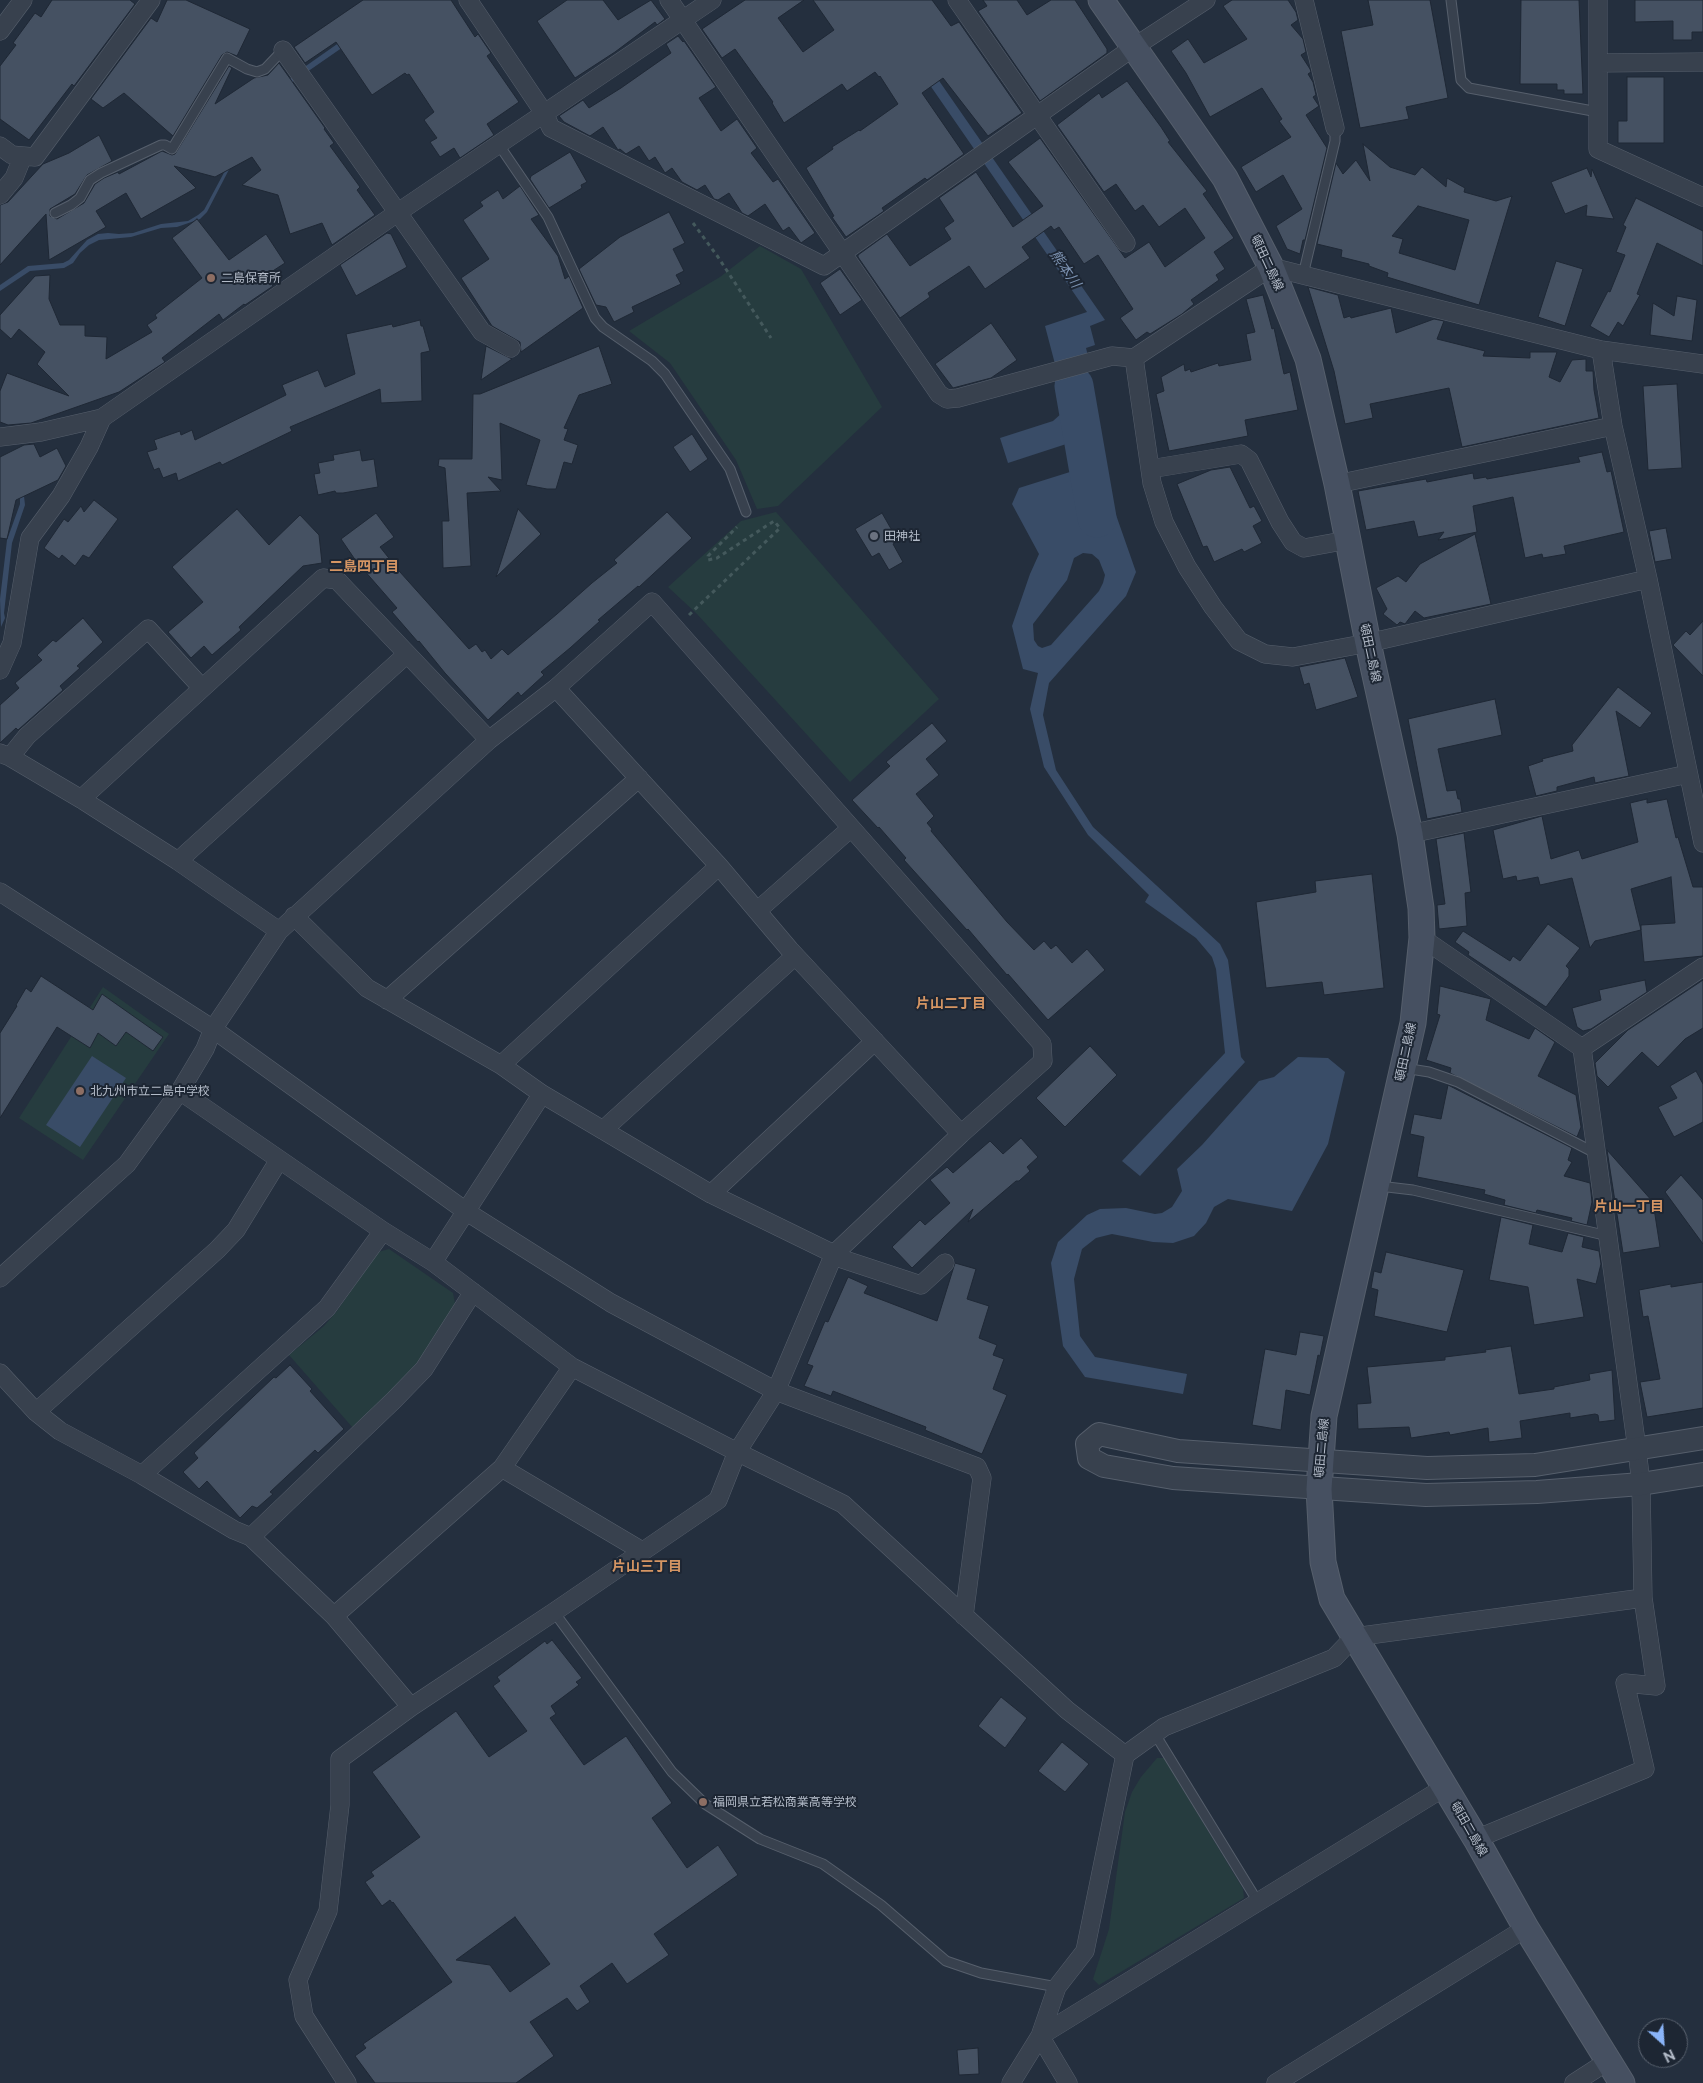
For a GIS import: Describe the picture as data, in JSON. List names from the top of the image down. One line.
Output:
{"streets":{"main road":["頓田二島線"]},"districts":["二島四丁目","片山二丁目","片山一丁目","片山三丁目"],"water":["熊本川"],"places":["二島保育所","田神社","北九州市立二島中学校","福岡県立若松商業高等学校"],"north":"bottom right"}
